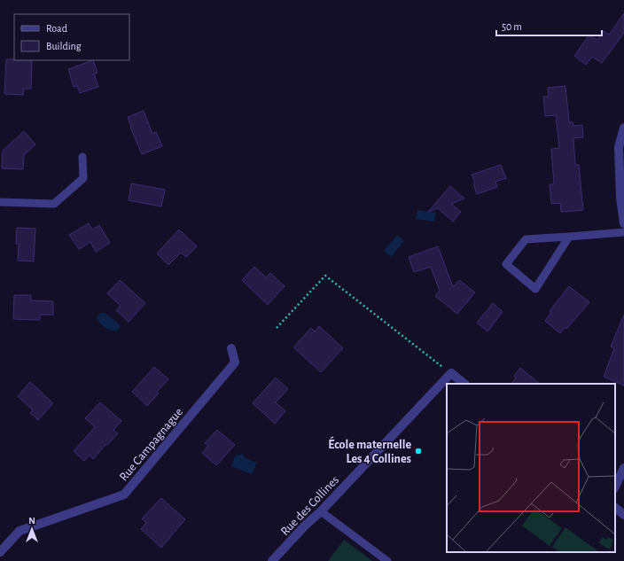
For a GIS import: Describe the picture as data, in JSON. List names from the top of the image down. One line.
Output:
{"streets":{"street":["Rue Campagnague","Rue des Collines"]},"places":["École maternelle Les 4 Collines"],"legend":["Road","Building"],"scale_bar":"50 m","north":"top"}
